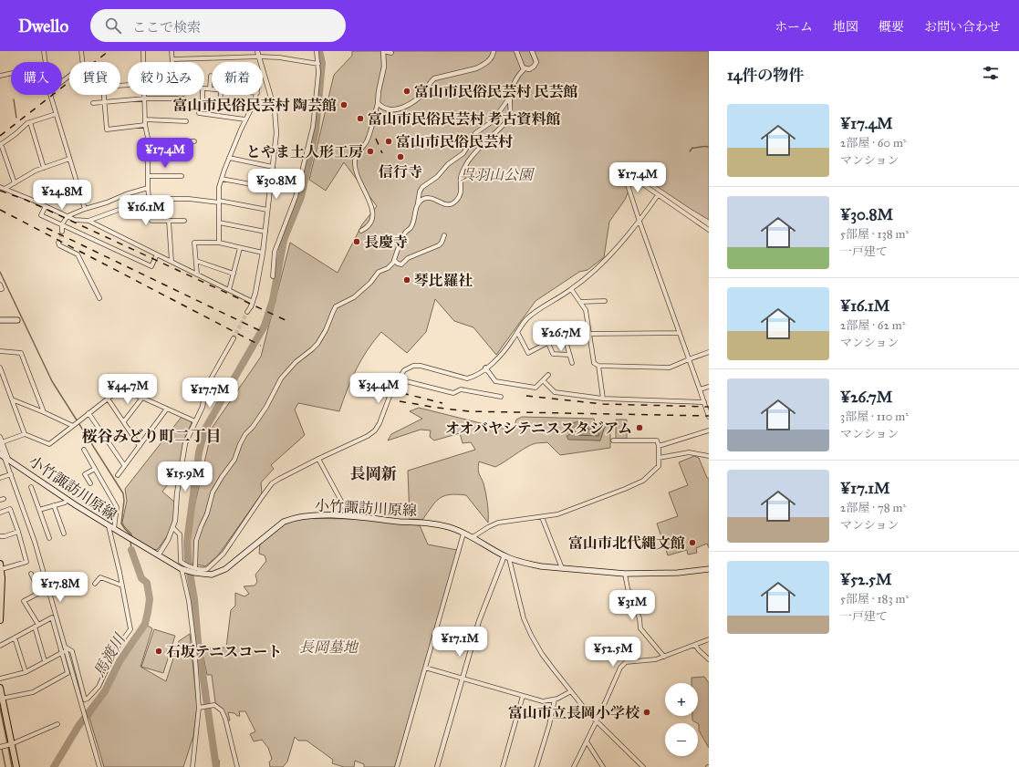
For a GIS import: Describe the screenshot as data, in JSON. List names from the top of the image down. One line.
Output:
{"streets":{"main road":["小竹諏訪川原線"]},"districts":["桜谷みどり町二丁目","長岡新"],"water":["馬渡川"],"parks":["呉羽山公園","長岡墓地"],"places":["富山市民俗民芸村 民芸館","富山市民俗民芸村 陶芸館","富山市民俗民芸村 考古資料館","富山市民俗民芸村","とやま土人形工房","信行寺","長慶寺","琴比羅社","オオバヤシテニススタジアム","富山市北代縄文館","石坂テニスコート","富山市立長岡小学校"],"page":{"header":"Dwello","search":"ここで検索","nav":["ホーム","地図","概要","お問い合わせ"],"heading":"14件の物件","chip":["購入","賃貸","絞り込み","新着"],"list":[{"name":"¥17.4M","note":"2部屋 · 60 m² · マンション"},{"name":"¥30.8M","note":"5部屋 · 138 m² · 一戸建て"},{"name":"¥16.1M","note":"2部屋 · 62 m² · マンション"},{"name":"¥26.7M","note":"3部屋 · 110 m² · マンション"},{"name":"¥17.1M","note":"2部屋 · 78 m² · マンション"},{"name":"¥52.5M","note":"5部屋 · 183 m² · 一戸建て"}],"price":["¥17.4M","¥17.4M","¥30.8M","¥24.8M","¥16.1M","¥26.7M","¥34.4M","¥44.7M","¥17.7M","¥15.9M","¥17.8M","¥31M","¥17.1M","¥52.5M"],"map_buttons":["+","−"]}}
